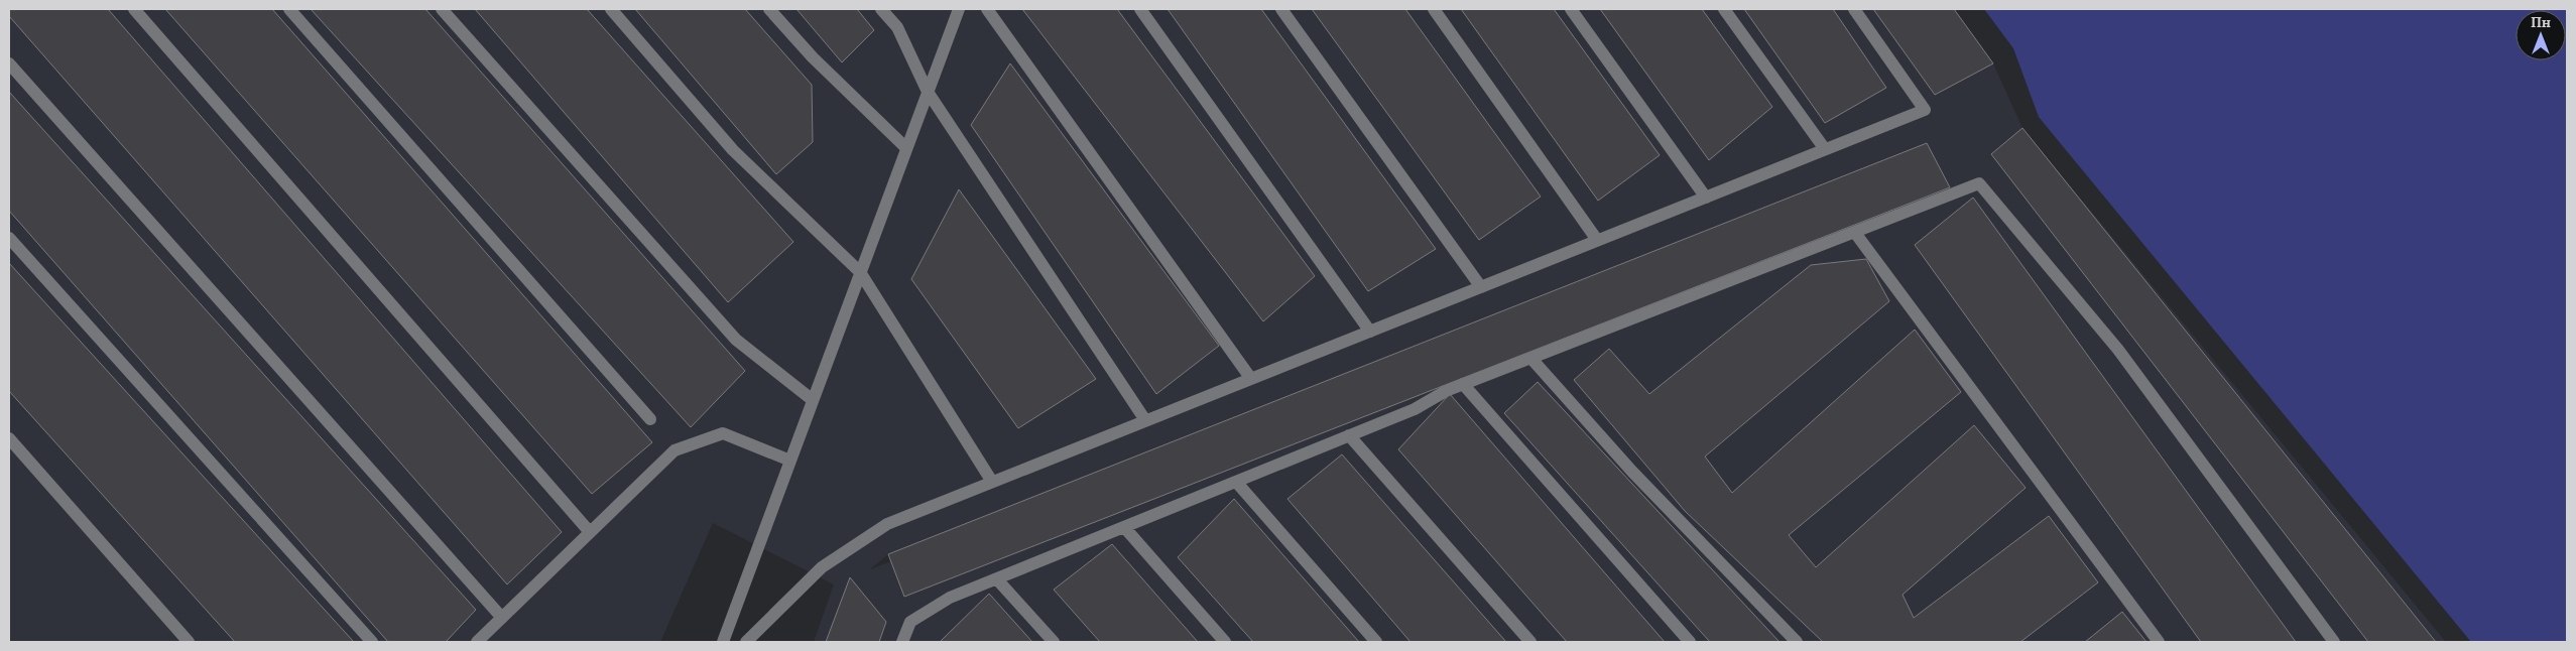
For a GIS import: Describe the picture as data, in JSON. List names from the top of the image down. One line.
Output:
{"north":"top"}
